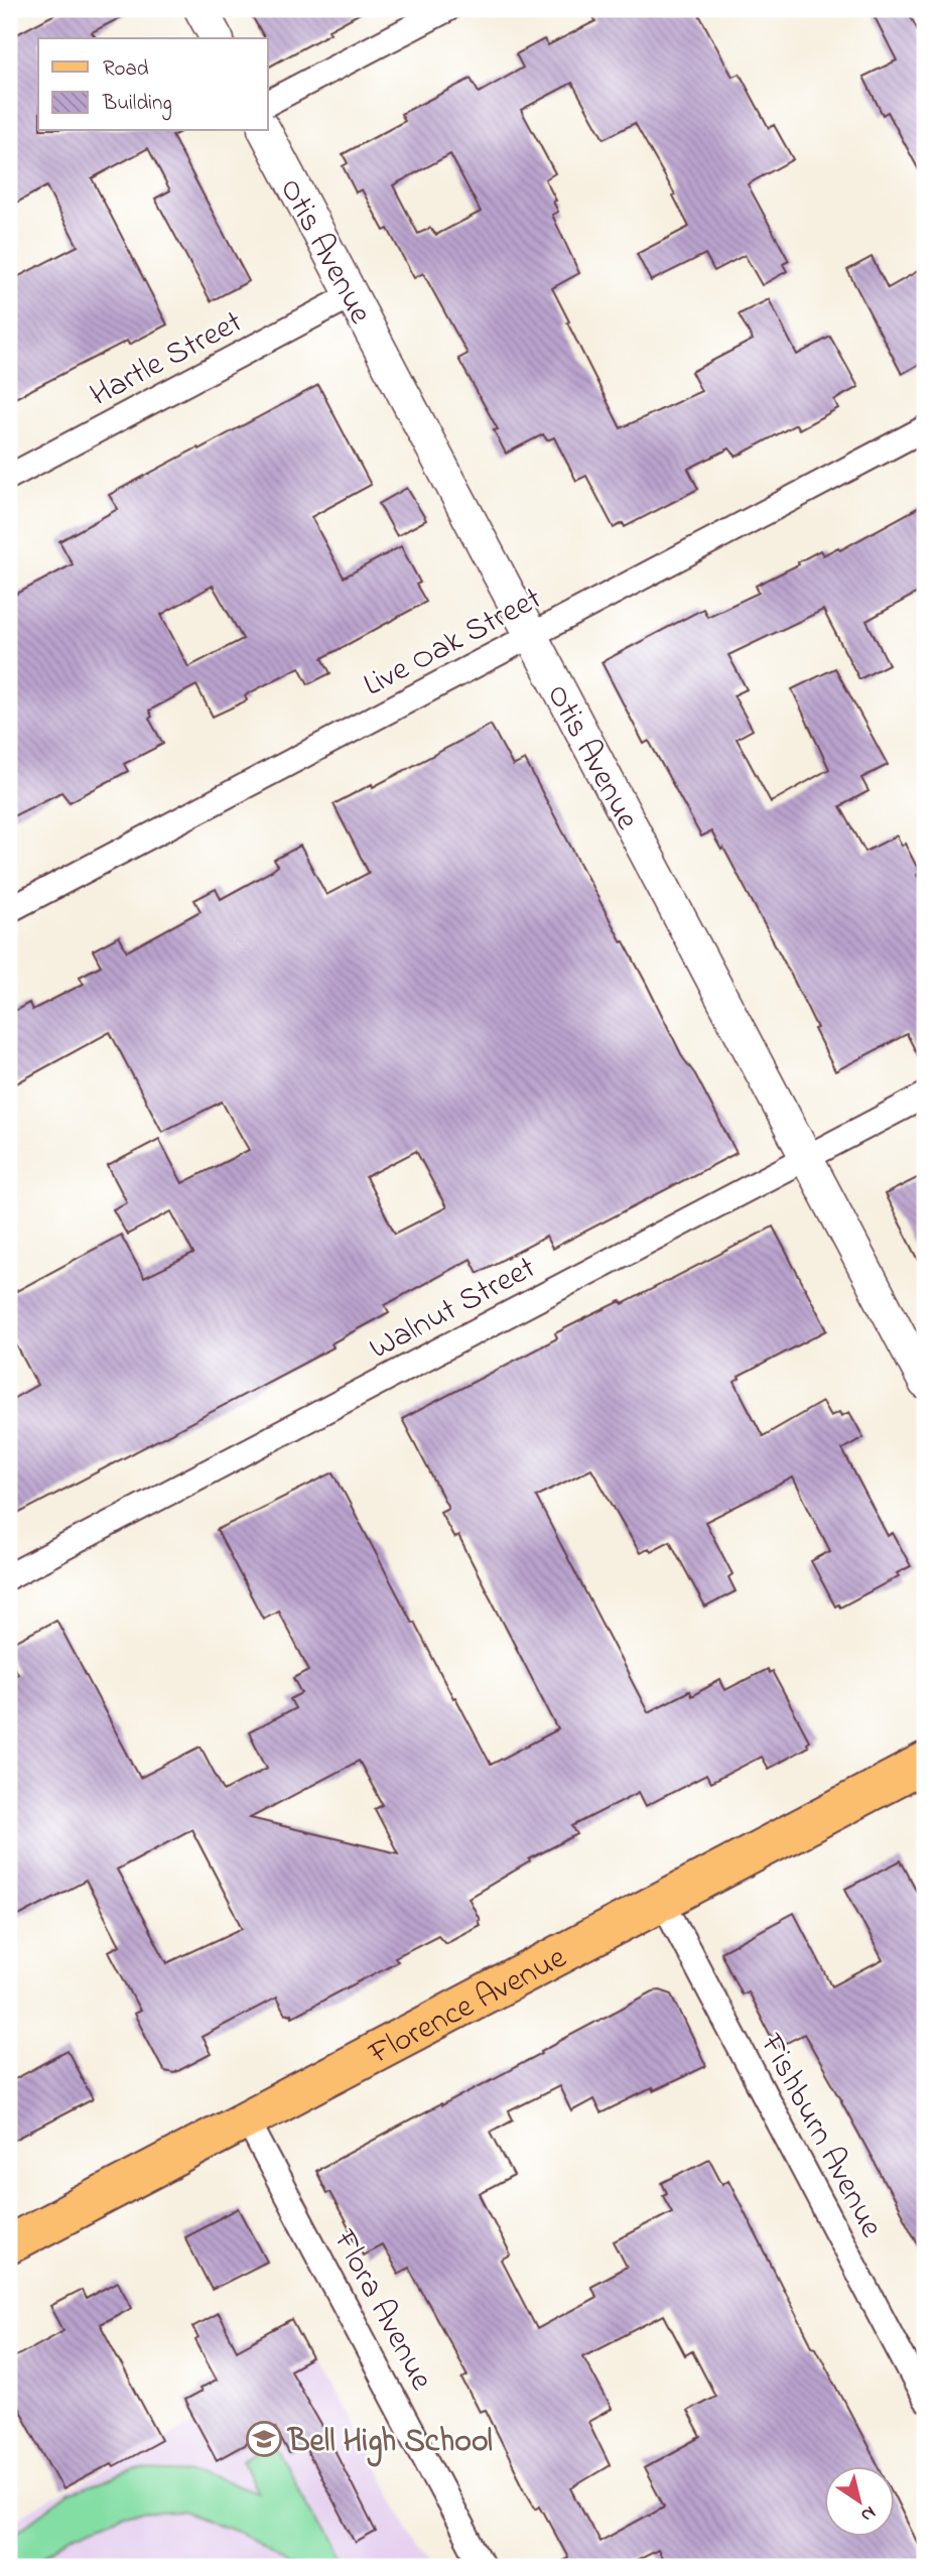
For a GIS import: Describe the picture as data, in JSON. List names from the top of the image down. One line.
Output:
{"streets":{"main road":["Florence Avenue"],"street":["Otis Avenue","Hartle Street","Live Oak Street","Walnut Street","Fishburn Avenue","Flora Avenue"]},"crossings":[["Otis Avenue","Hartle Street"],["Otis Avenue","Live Oak Street"],["Otis Avenue","Walnut Street"],["Florence Avenue","Fishburn Avenue"],["Florence Avenue","Flora Avenue"]],"places":{"school or university":["Bell High School"]},"legend":["Road","Building"],"north":"bottom right"}
